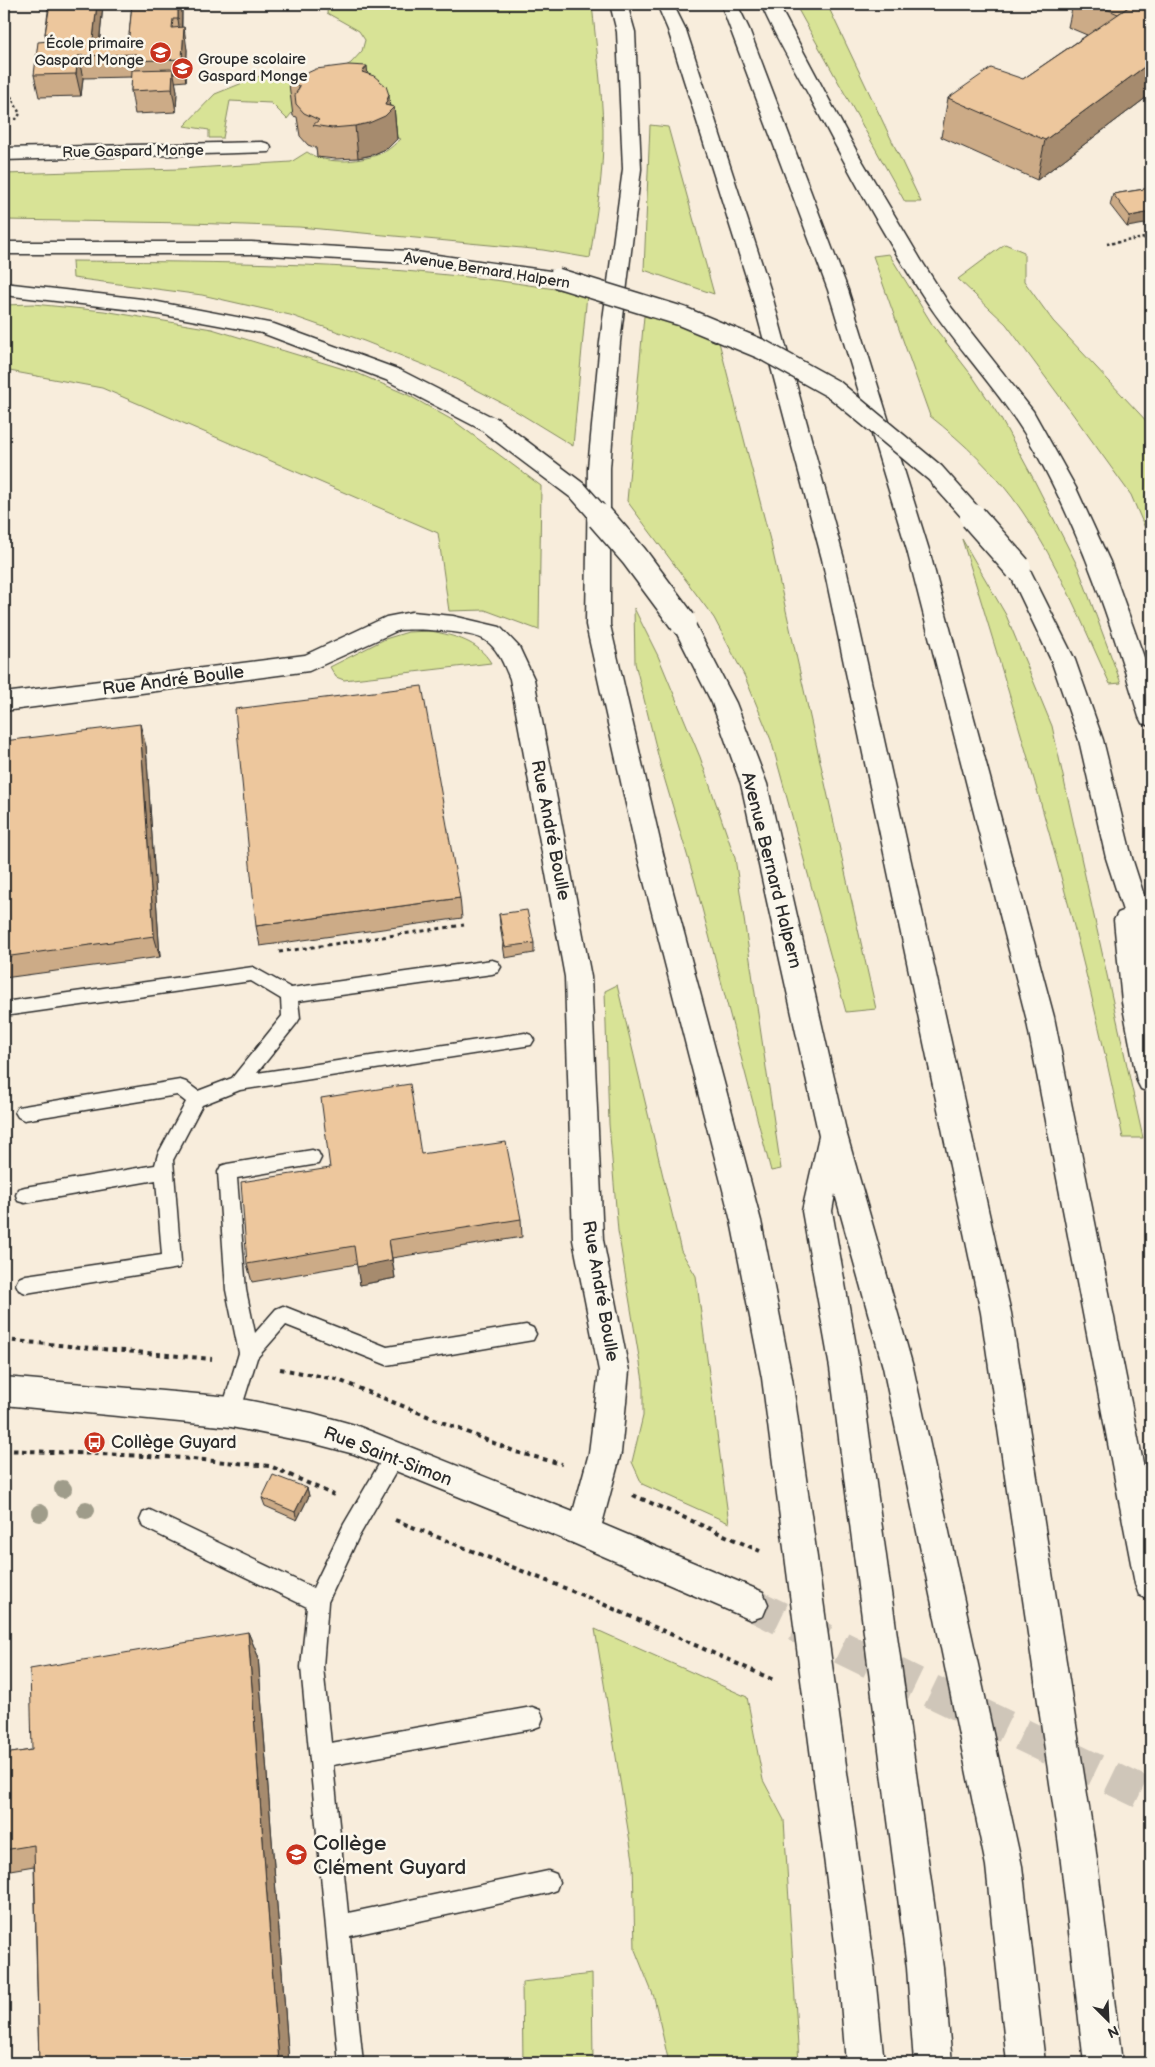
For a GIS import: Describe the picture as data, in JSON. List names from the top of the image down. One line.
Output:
{"streets":{"main road":["Rue Gaspard Monge","Avenue Bernard Halpern","Rue André Boulle","Rue Saint-Simon"]},"crossings":[["Rue André Boulle","Rue Saint-Simon"]],"places":{"school or university":["École primaire Gaspard Monge","Groupe scolaire Gaspard Monge","Collège Clément Guyard"],"bus stop":["Collège Guyard"]},"north":"bottom right"}
